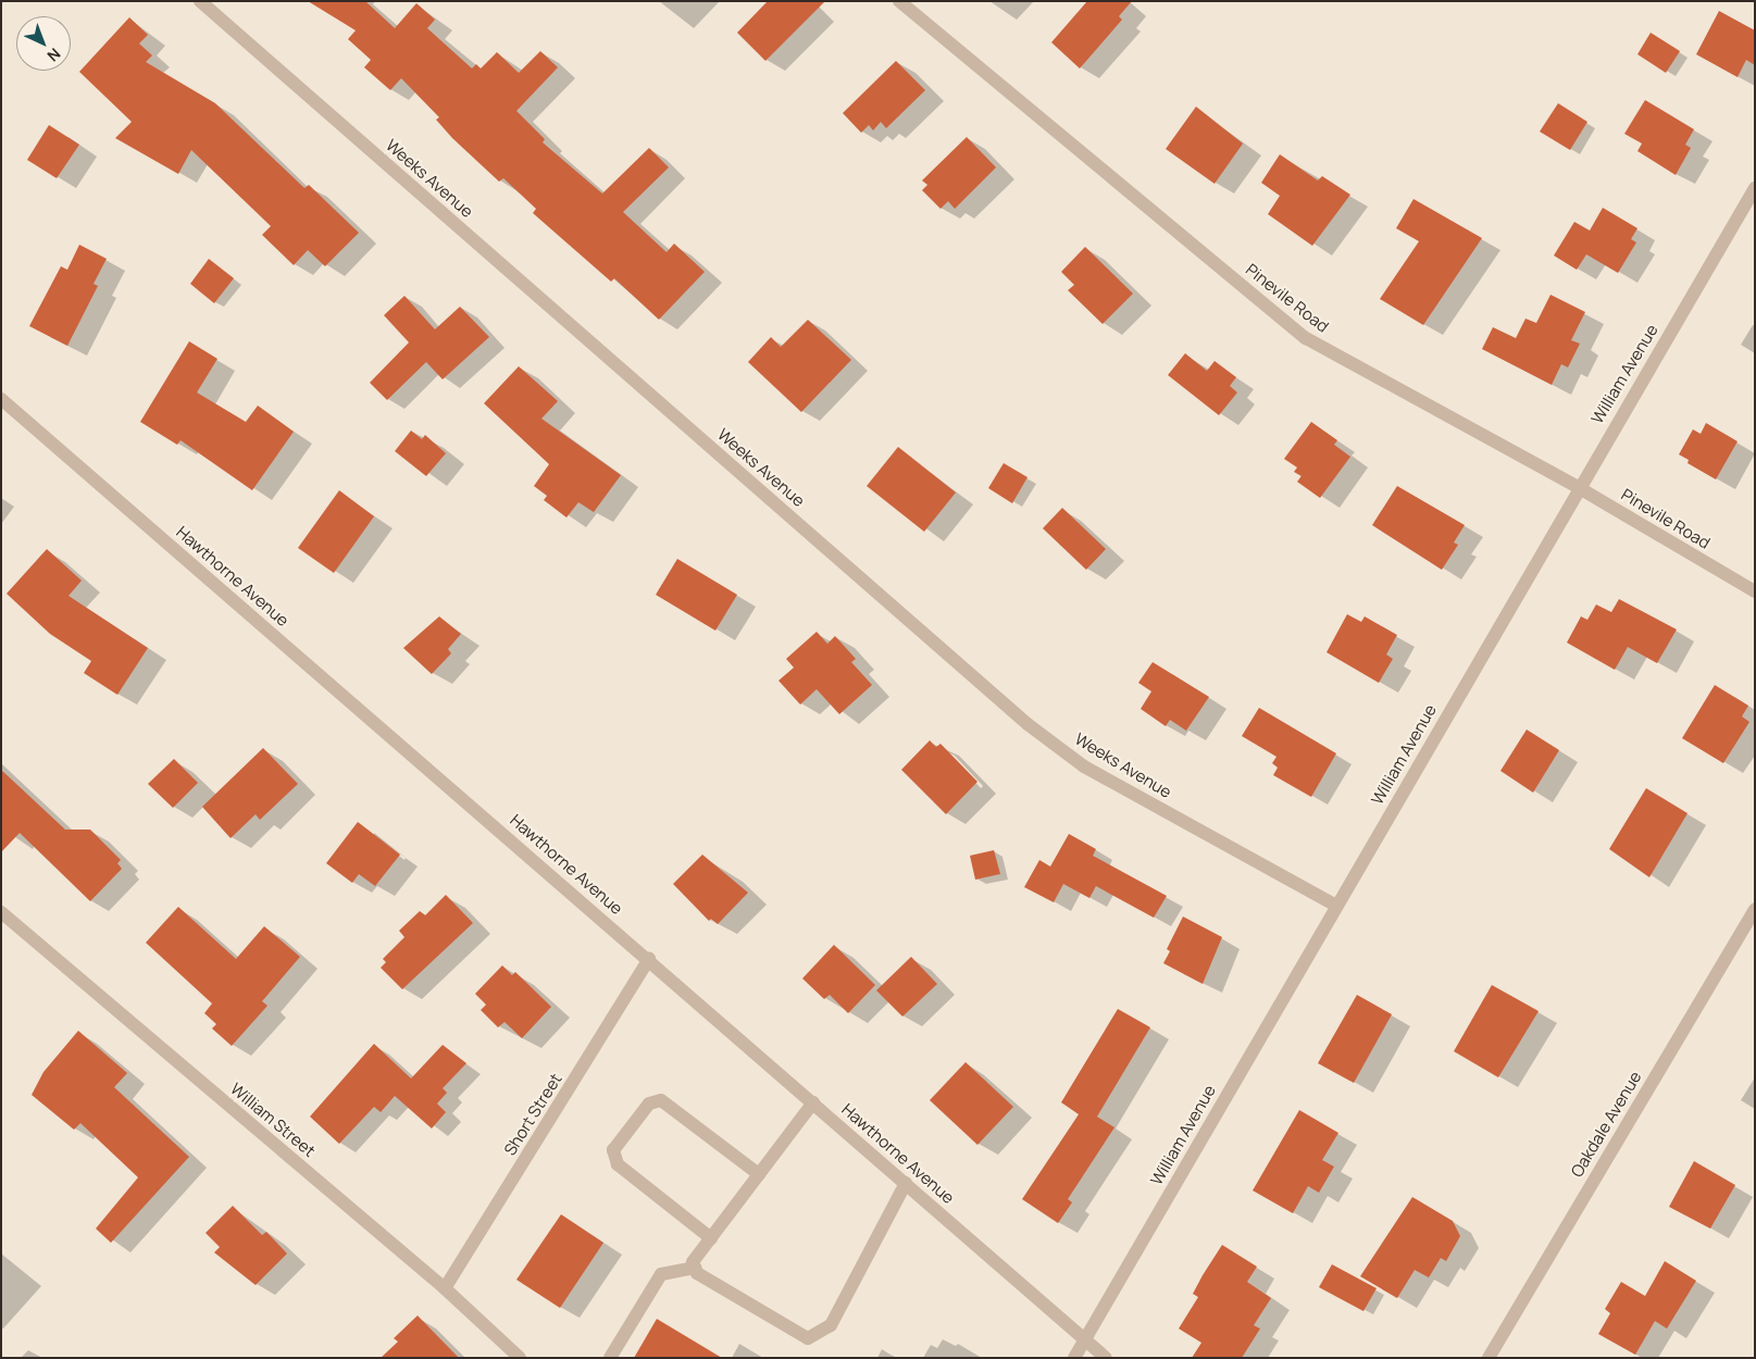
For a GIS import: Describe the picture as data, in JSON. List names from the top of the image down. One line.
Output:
{"streets":{"street":["Weeks Avenue","Pinevile Road","William Avenue","Hawthorne Avenue","Short Street","William Street","Oakdale Avenue"]},"crossings":[["Weeks Avenue","William Avenue"],["Pinevile Road","William Avenue"],["William Avenue","Hawthorne Avenue"],["Hawthorne Avenue","Short Street"],["Short Street","William Street"]],"north":"bottom right"}
